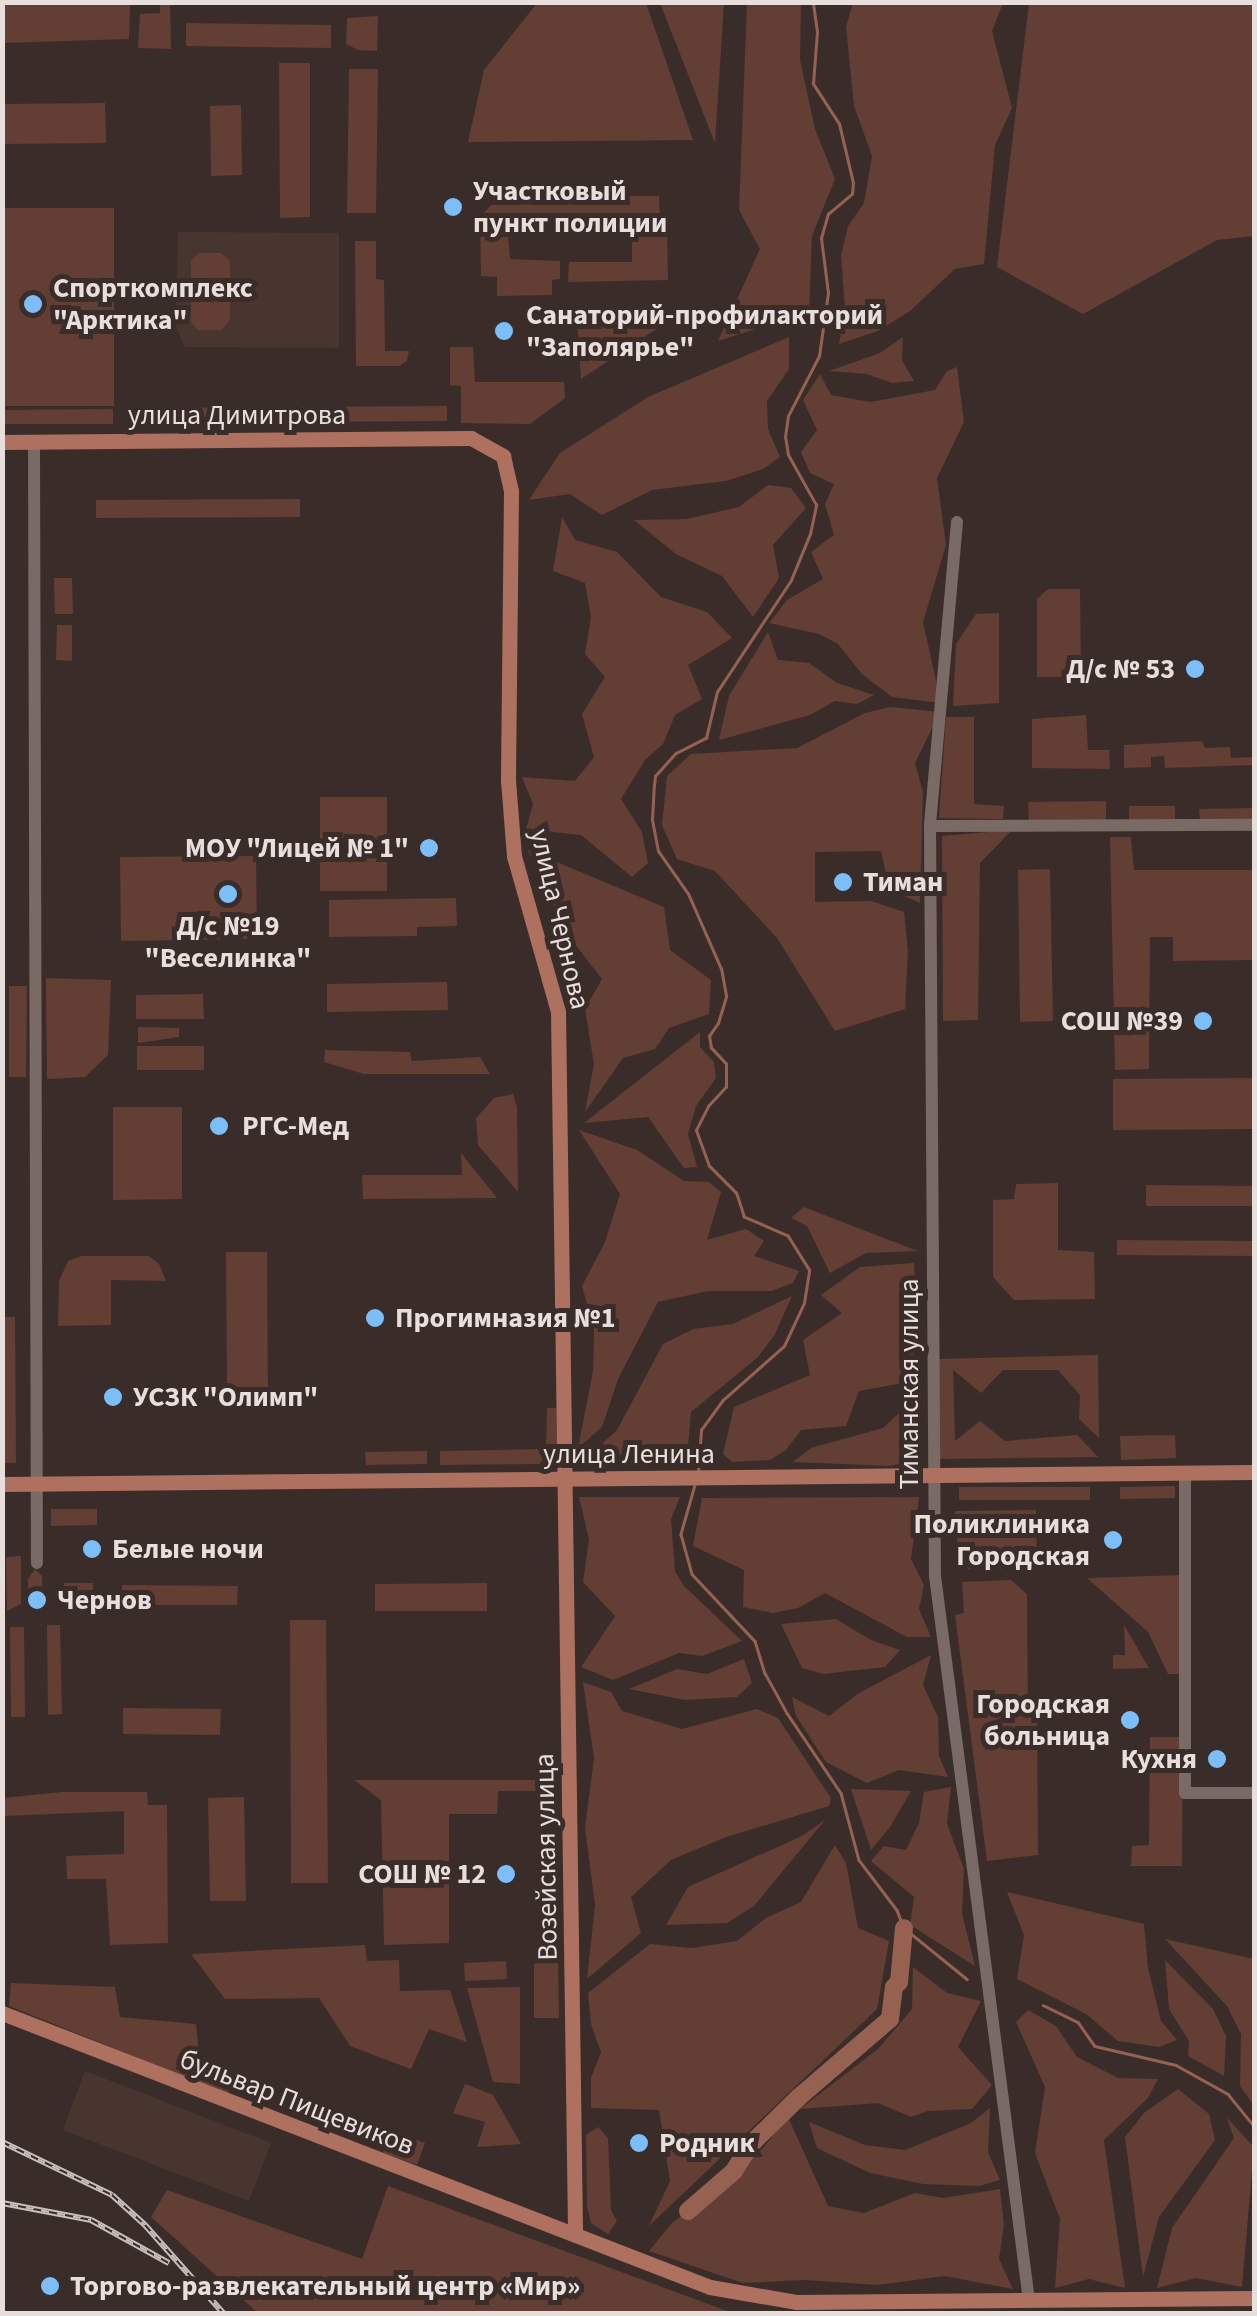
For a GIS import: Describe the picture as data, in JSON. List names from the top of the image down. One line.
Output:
{"streets":{"main road":["улица Димитрова","улица Чернова","улица Ленина","Возейская улица","бульвар Пищевиков"],"street":["Тиманская улица"]},"crossings":[["улица Димитрова","улица Чернова"],["улица Чернова","улица Ленина"],["улица Чернова","Возейская улица"],["Тиманская улица","улица Ленина"],["Тиманская улица","бульвар Пищевиков"],["улица Ленина","Возейская улица"],["Возейская улица","бульвар Пищевиков"]],"places":["Участковый пункт полиции","Спорткомплекс \"Арктика\"","Санаторий-профилакторий \"Заполярье\"","Д/с № 53","МОУ \"Лицей № 1\"","Тиман","Д/с №19 \"Веселинка\"","СОШ №39","РГС-Мед","Прогимназия №1","УСЗК \"Олимп\"","Поликлиника Городская","Белые ночи","Чернов","Городская больница","Кухня","СОШ № 12","Родник","Торгово-развлекательный центр «Мир»"]}
